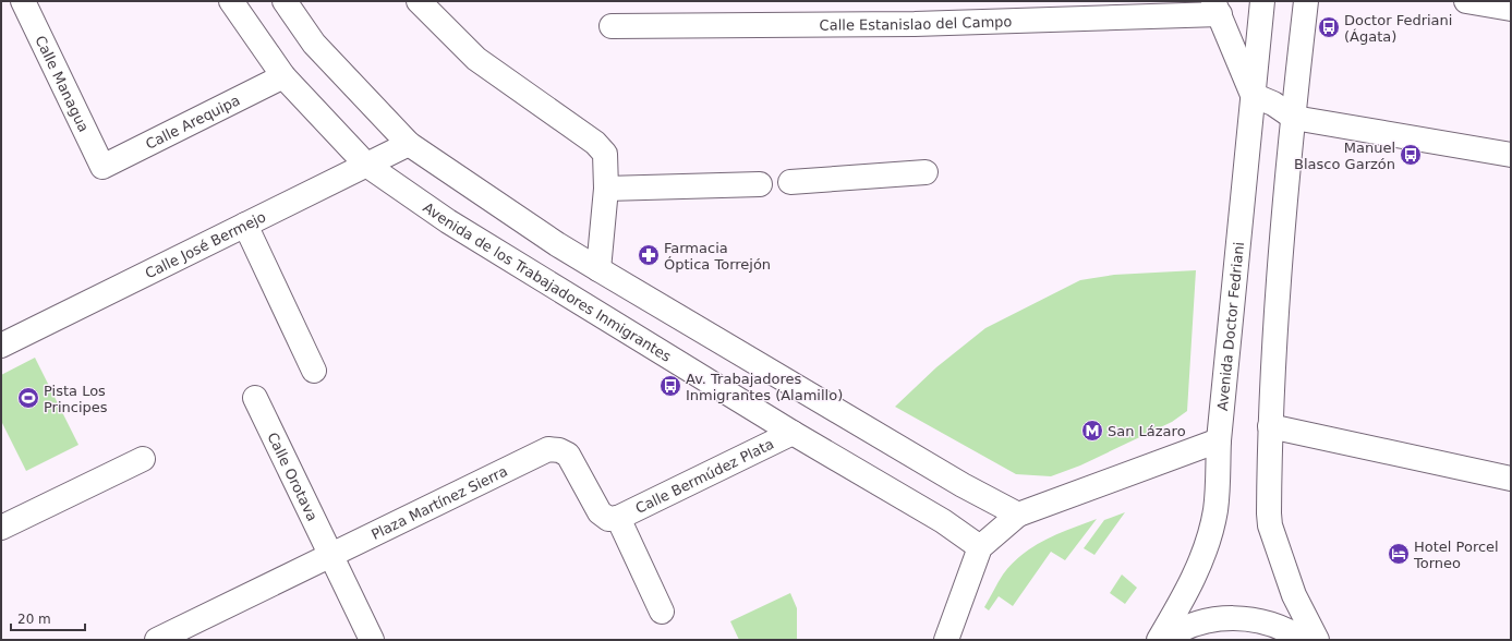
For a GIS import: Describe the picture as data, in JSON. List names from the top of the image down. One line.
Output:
{"streets":{"street":["Calle Estanislao del Campo","Calle Managua","Calle Arequipa","Calle José Bermejo","Avenida de los Trabajadores Inmigrantes","Avenida Doctor Fedriani","Calle Bermúdez Plata","Calle Orotava","Plaza Martínez Sierra"]},"crossings":[["Calle Managua","Calle Arequipa"],["Calle Arequipa","Avenida de los Trabajadores Inmigrantes"],["Calle José Bermejo","Avenida de los Trabajadores Inmigrantes"],["Avenida de los Trabajadores Inmigrantes","Calle Bermúdez Plata"],["Calle Bermúdez Plata","Plaza Martínez Sierra"],["Calle Orotava","Plaza Martínez Sierra"]],"places":{"bus stop":["Doctor Fedriani (Ágata)","Manuel Blasco Garzón","Av. Trabajadores Inmigrantes (Alamillo)"],"pharmacy":["Farmacia Óptica Torrejón"],"sports":["Pista Los Principes"],"metro station":["San Lázaro"],"hotel":["Hotel Porcel Torneo"]},"scale_bar":"20 m"}
